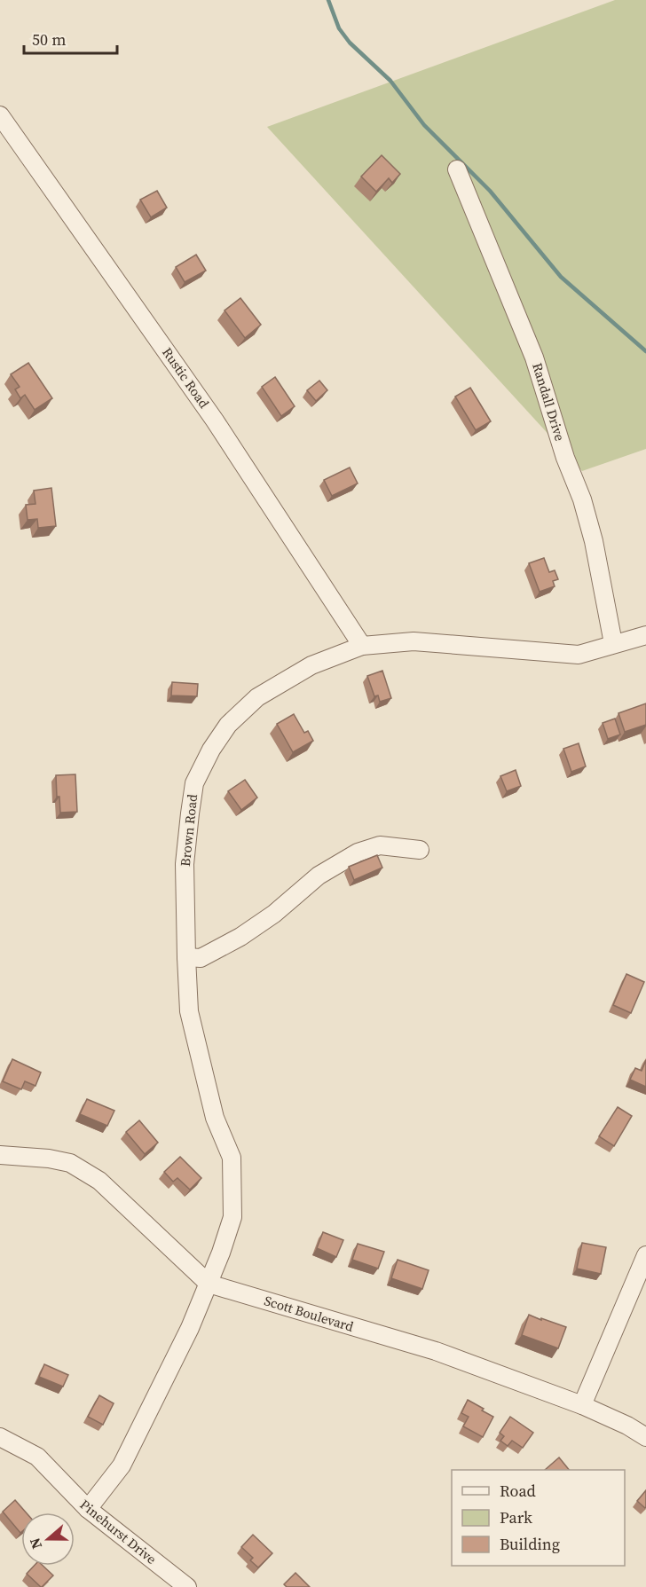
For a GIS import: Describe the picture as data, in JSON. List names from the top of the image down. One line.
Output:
{"streets":{"street":["Rustic Road","Randall Drive","Brown Road","Scott Boulevard","Pinehurst Drive"]},"crossings":[["Rustic Road","Brown Road"],["Randall Drive","Brown Road"],["Brown Road","Scott Boulevard"],["Brown Road","Pinehurst Drive"]],"legend":["Road","Park","Building"],"scale_bar":"50 m","north":"left"}
